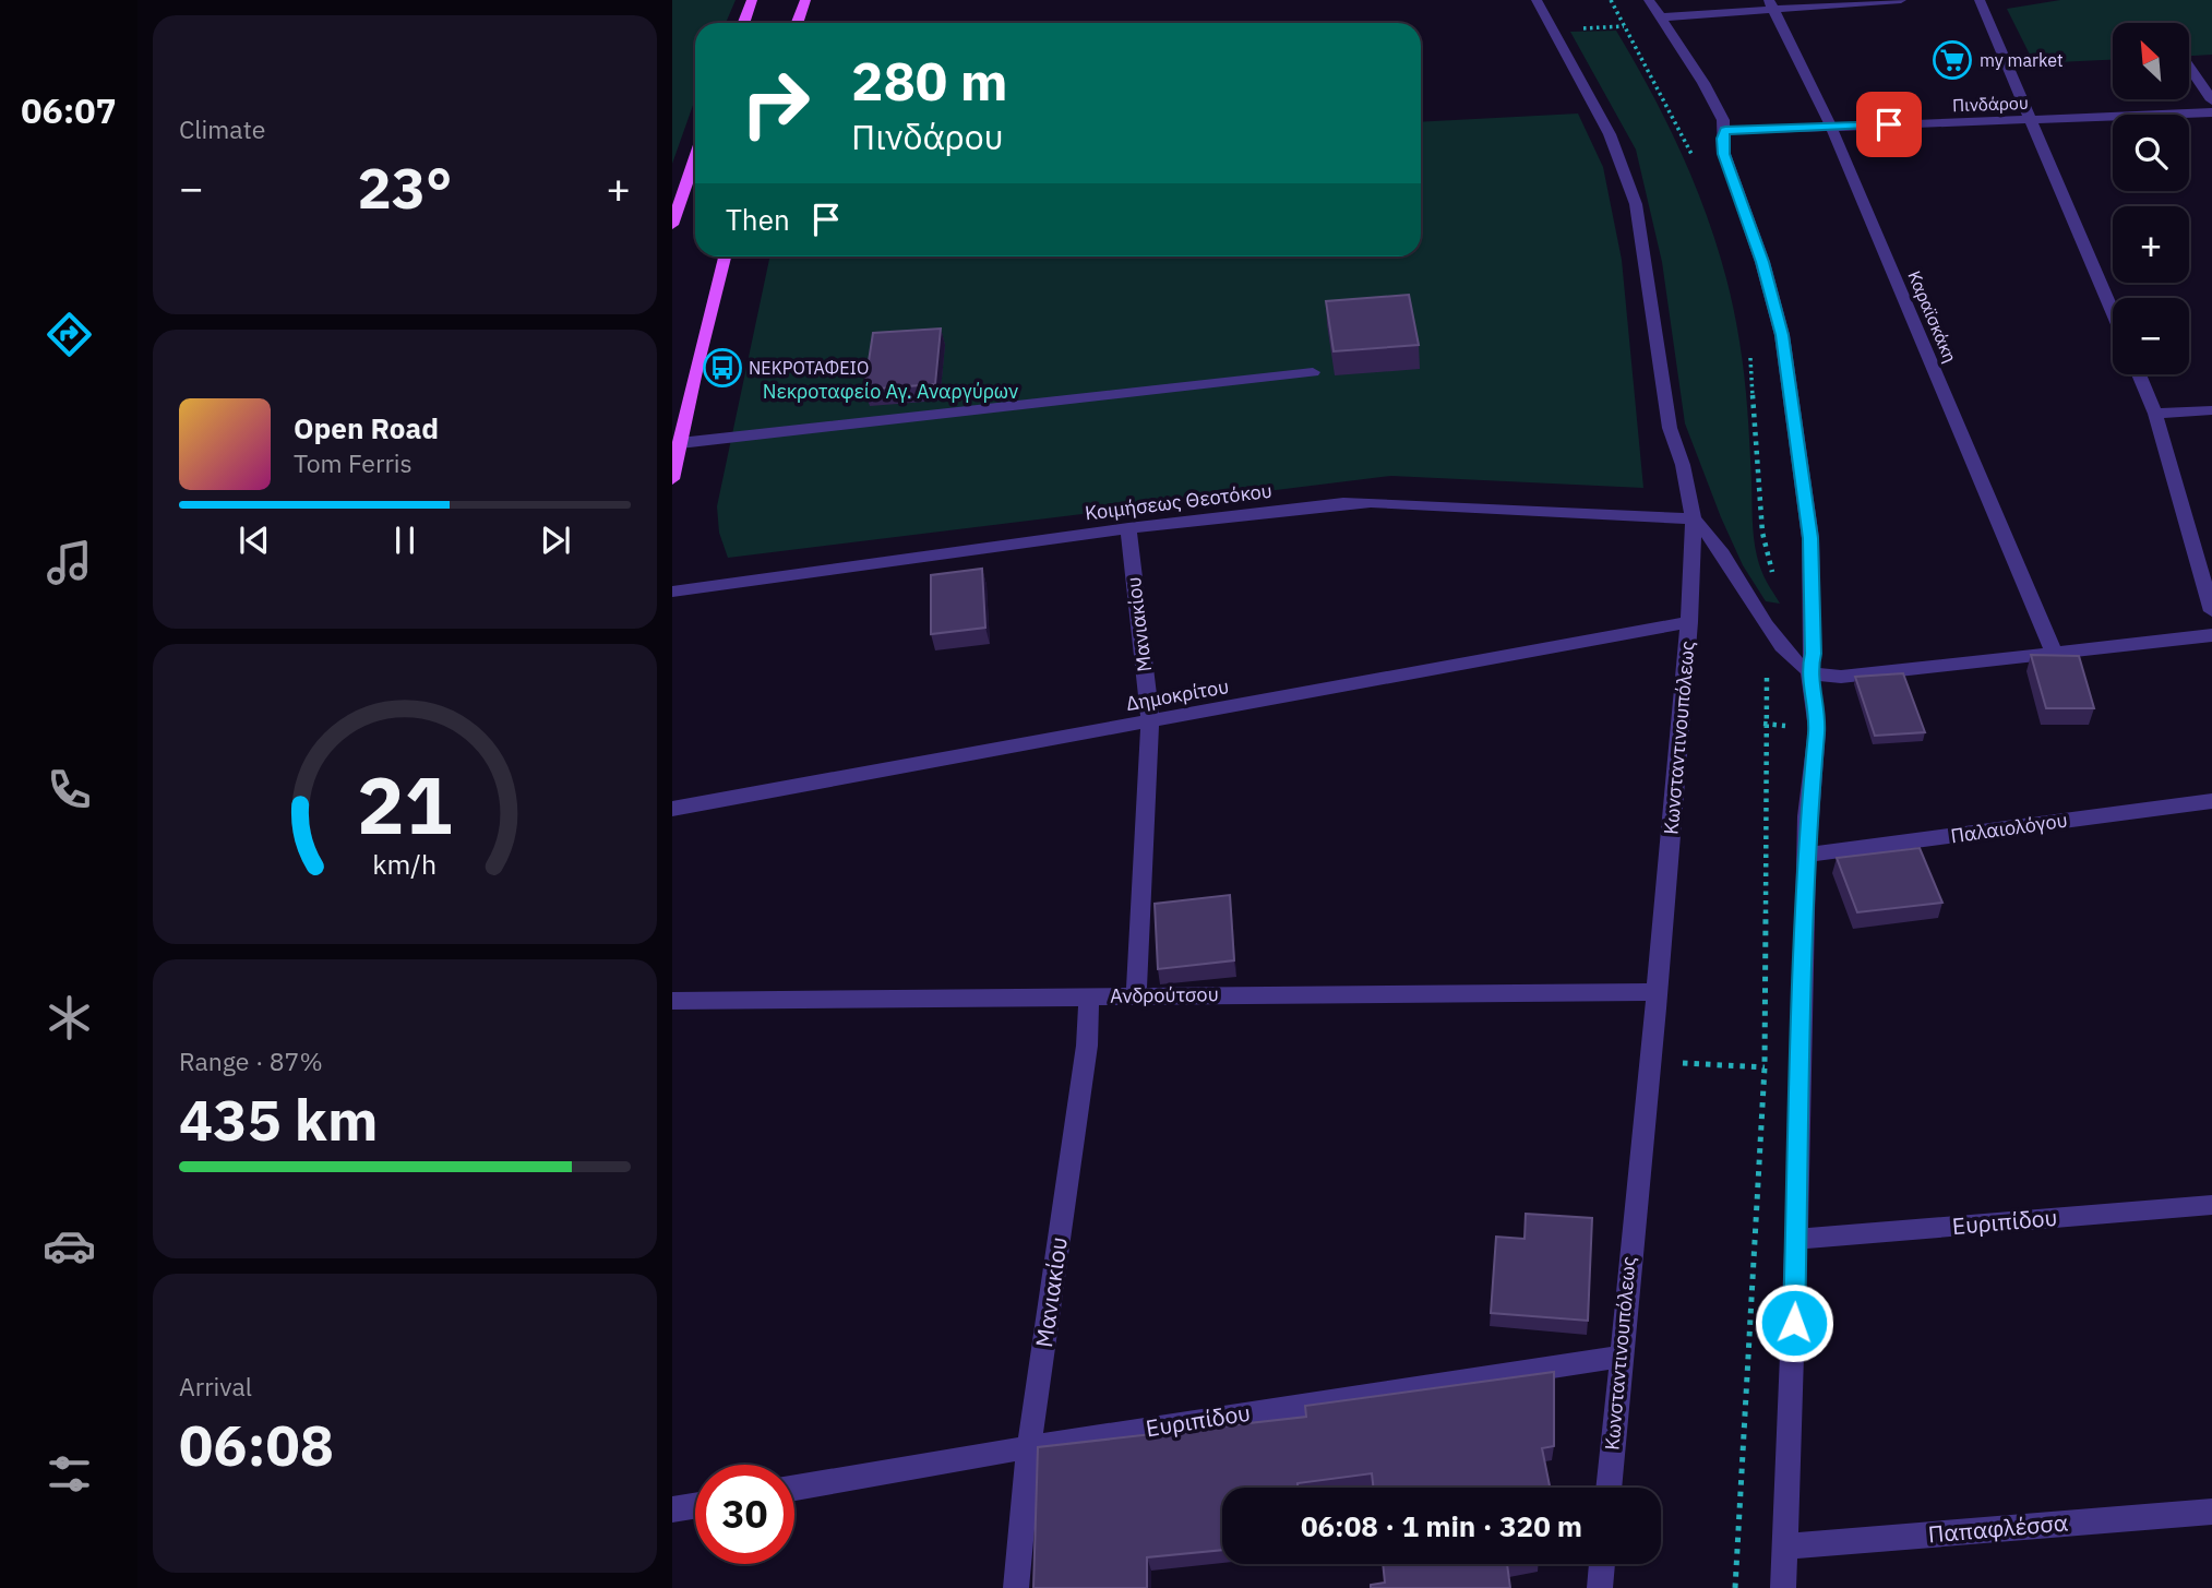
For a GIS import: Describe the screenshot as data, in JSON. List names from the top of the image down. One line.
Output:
{"streets":{"street":["Πινδάρου","Καραϊσκάκη","Κοιμήσεως Θεοτόκου","Μανιακίου","Δημοκρίτου","Κωνσταντινουπόλεως","Παλαιολόγου","Ανδρούτσου","Ευριπίδου","Παπαφλέσσα"]},"crossings":[["Πινδάρου","Καραϊσκάκη"],["Κοιμήσεως Θεοτόκου","Μανιακίου"],["Κοιμήσεως Θεοτόκου","Κωνσταντινουπόλεως"],["Μανιακίου","Δημοκρίτου"],["Μανιακίου","Ανδρούτσου"],["Μανιακίου","Ευριπίδου"],["Δημοκρίτου","Κωνσταντινουπόλεως"],["Κωνσταντινουπόλεως","Ανδρούτσου"],["Κωνσταντινουπόλεως","Ευριπίδου"]],"parks":["Νεκροταφείο Αγ. Αναργύρων"],"places":{"supermarket":["my market"],"bus stop":["ΝΕΚΡΟΤΑΦΕΙΟ"]},"north":"top left","page":{"tabs":"06:07","tile":["Climate",["Range · 87%","435 km"],["Arrival","06:08"]],"map_buttons":["+","−"],"turn":["280 m","Πινδάρου"],"heat":["−","23°","+"],"then":"Then","song":["Open Road","Tom Ferris"],"limit":"30","trip":"06:08 · 1 min · 320 m","gauge":["21","km/h"]}}
